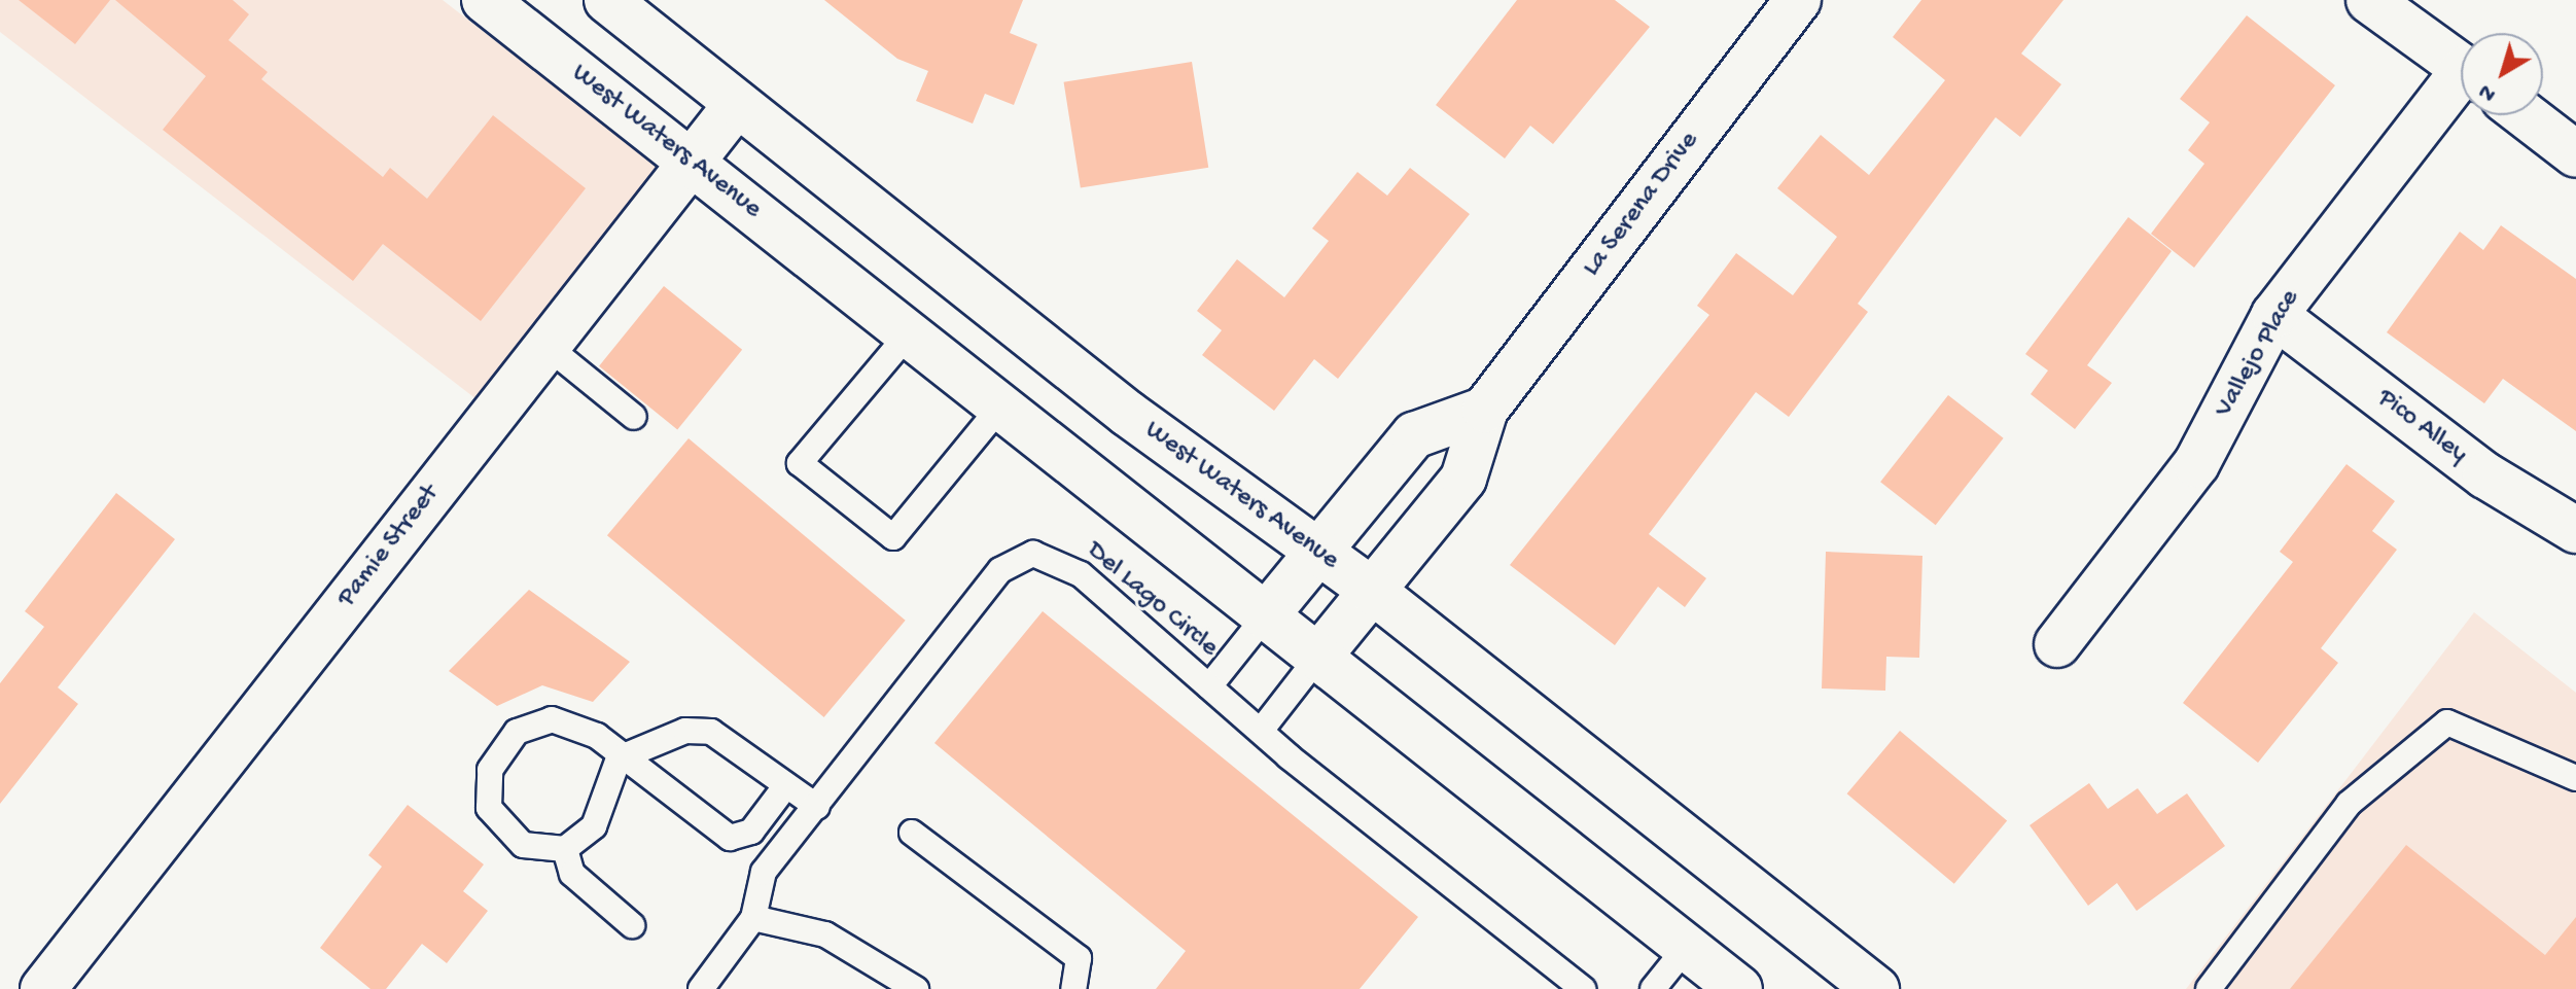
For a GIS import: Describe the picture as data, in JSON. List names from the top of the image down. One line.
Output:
{"streets":{"street":["West Waters Avenue","La Serena Drive","Vallejo Place","Pico Alley","Pamie Street"],"lane":["Del Lago Circle"]},"crossings":[["West Waters Avenue","La Serena Drive"],["West Waters Avenue","Pamie Street"],["Vallejo Place","Pico Alley"]],"north":"bottom left"}
